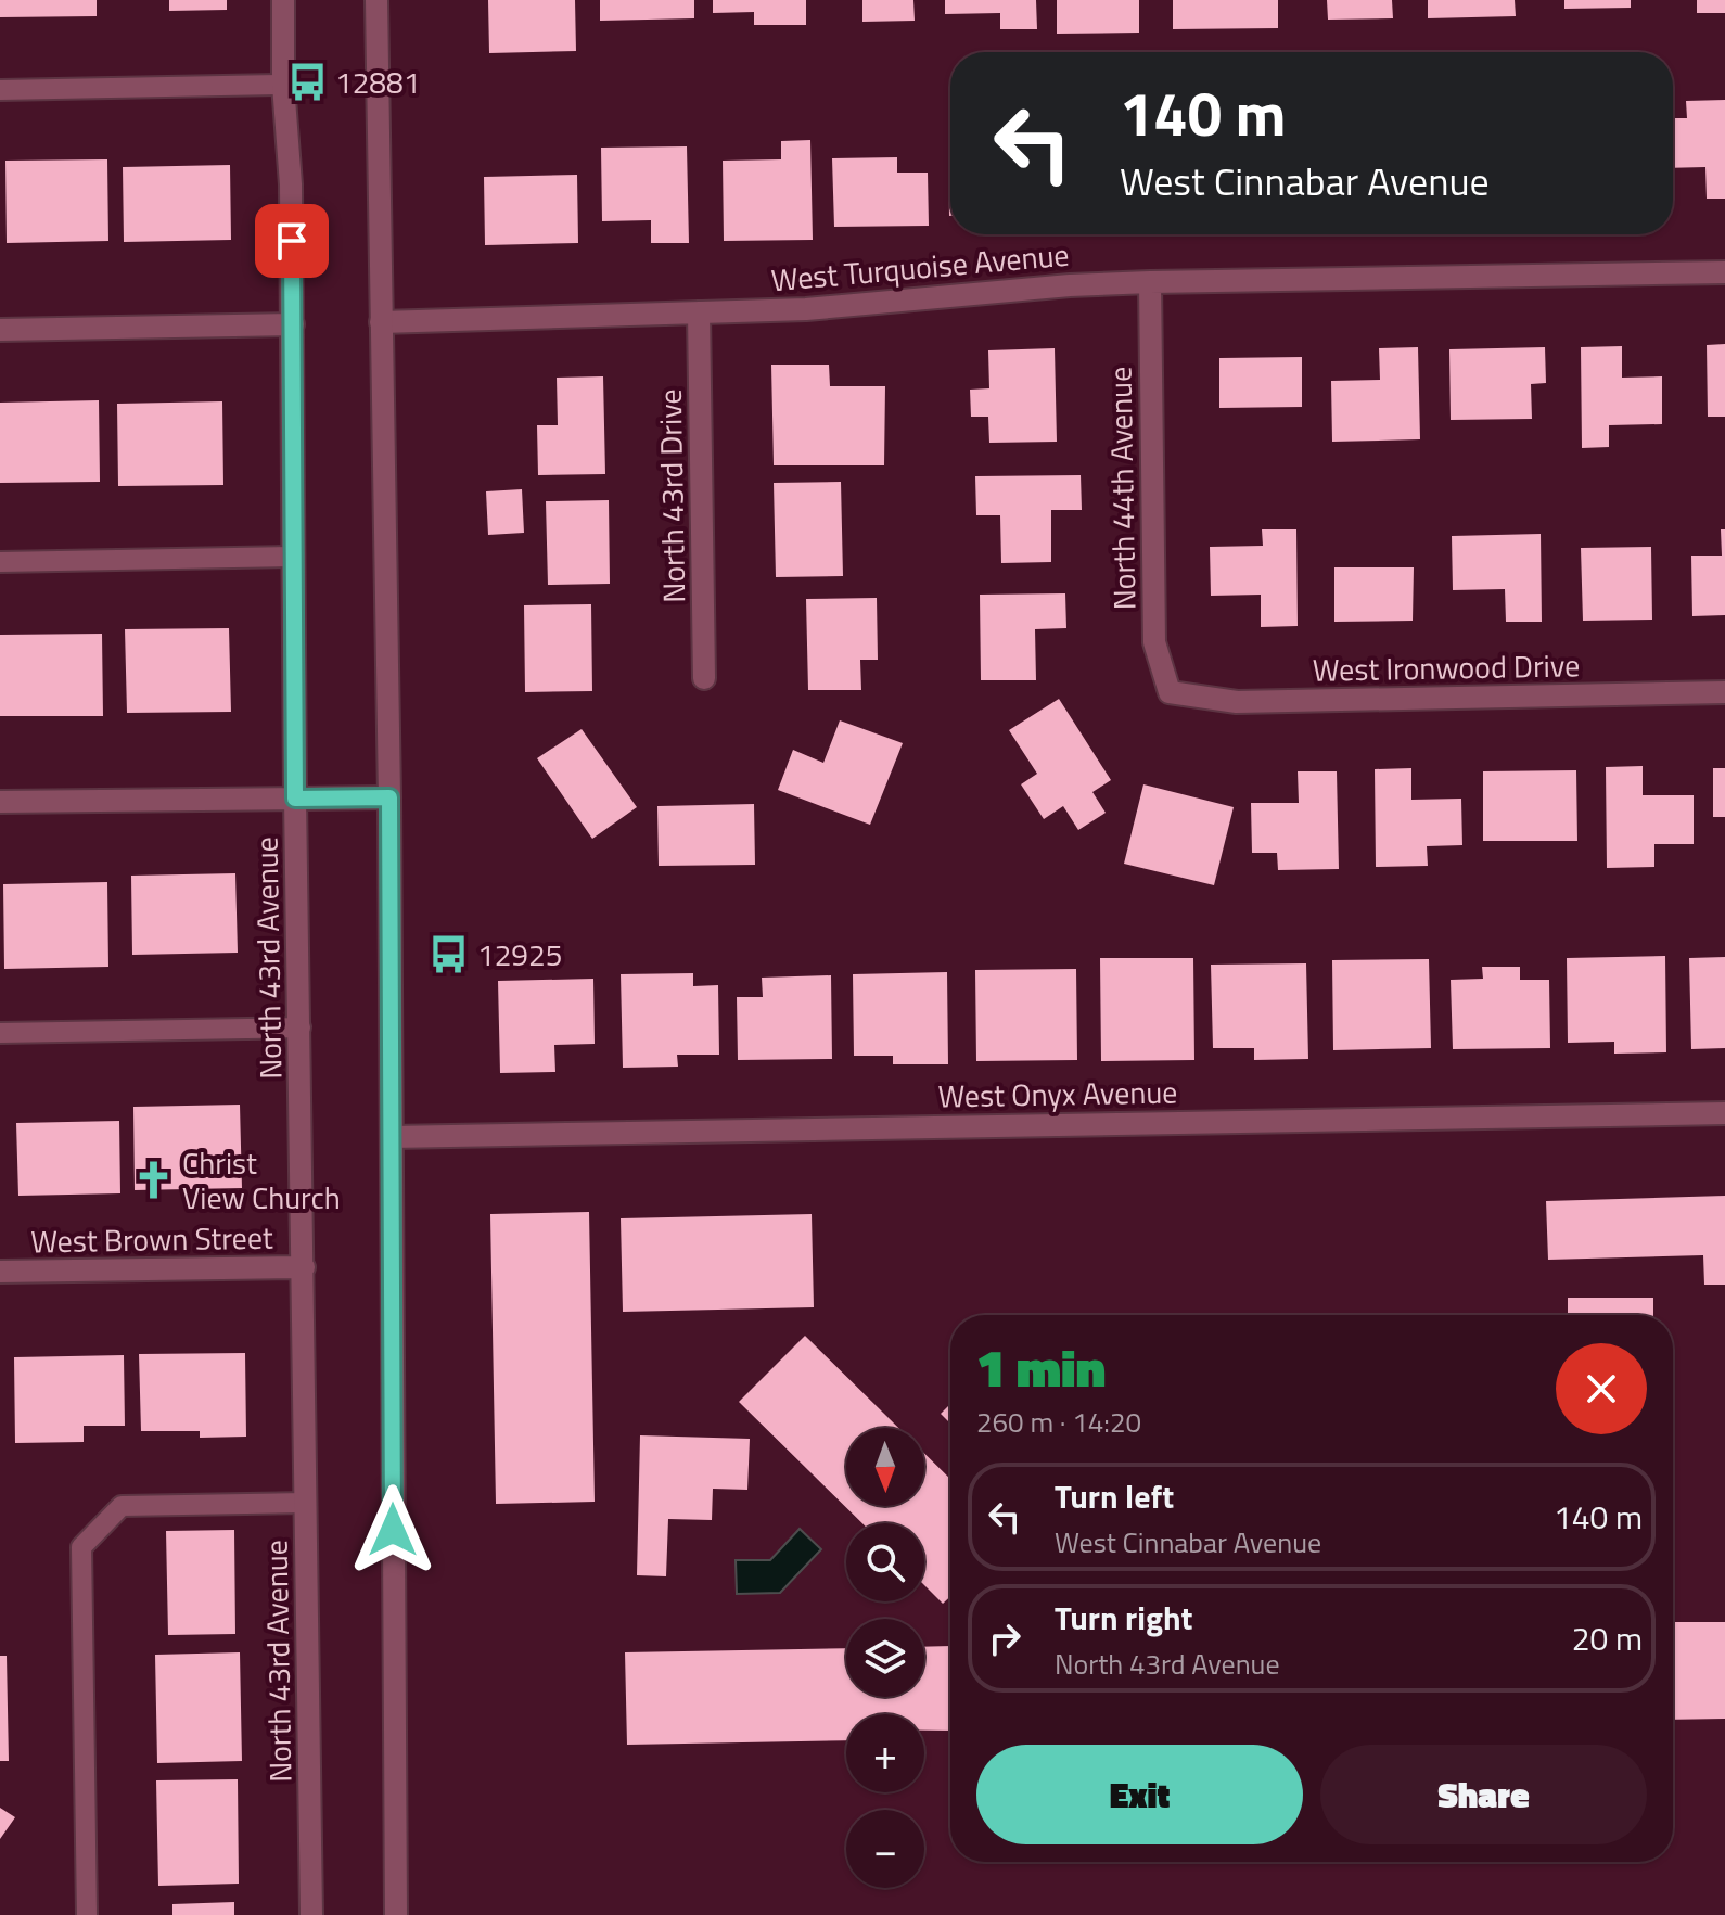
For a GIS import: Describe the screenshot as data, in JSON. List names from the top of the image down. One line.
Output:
{"streets":{"street":["West Turquoise Avenue","North 44th Avenue","North 43rd Drive","West Ironwood Drive","North 43rd Avenue","West Onyx Avenue","West Brown Street"]},"crossings":[["West Turquoise Avenue","North 44th Avenue"],["West Turquoise Avenue","North 43rd Drive"],["North 44th Avenue","West Ironwood Drive"],["North 43rd Avenue","West Brown Street"]],"places":{"bus stop":["12881","12925"],"church":["Christ View Church"]},"north":"bottom","page":{"turn":["140 m","West Cinnabar Avenue"],"heading":["1 min","260 m · 14:20"],"map_buttons":["+","−"],"list":[{"name":"Turn left","note":"West Cinnabar Avenue","value":"140 m"},{"name":"Turn right","note":"North 43rd Avenue","value":"20 m"}],"buttons":["Exit","Share"]}}
